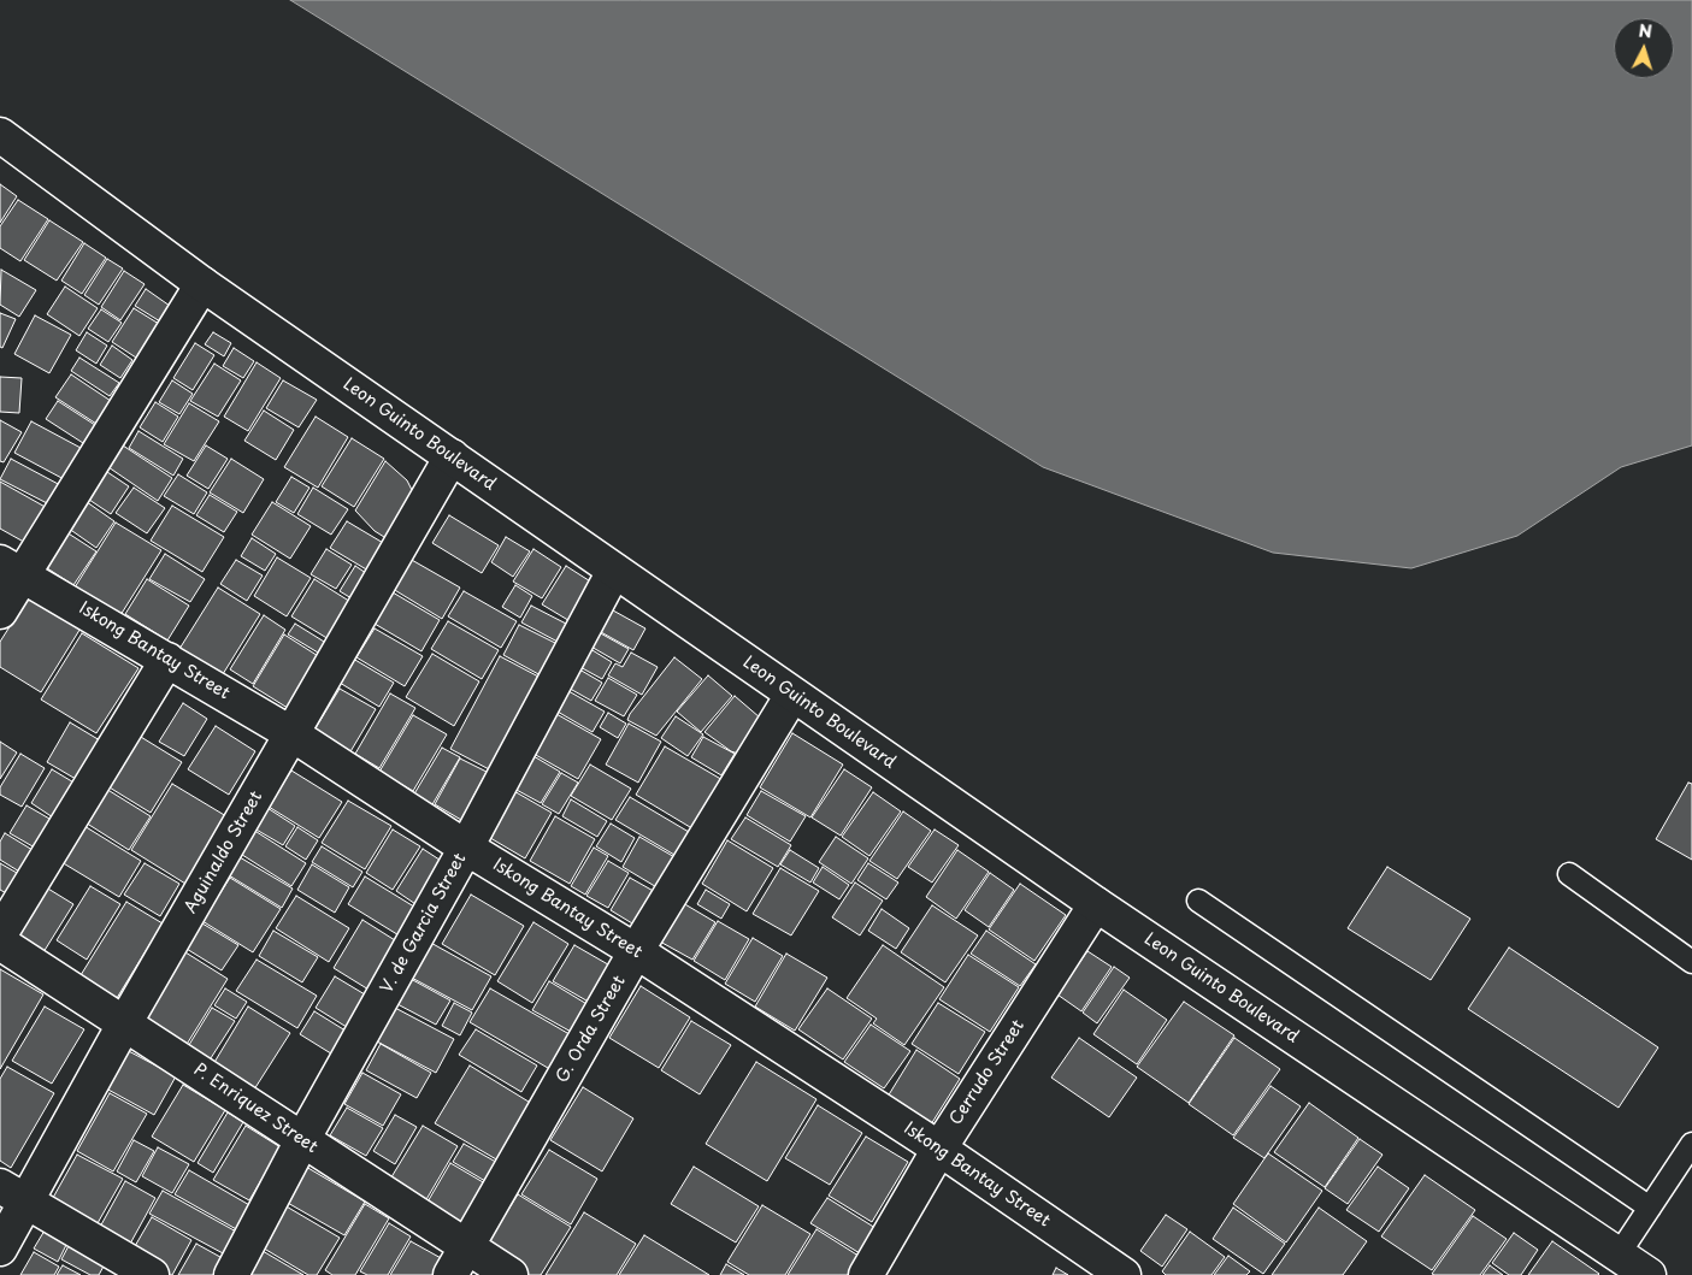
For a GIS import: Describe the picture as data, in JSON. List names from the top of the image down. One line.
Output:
{"streets":{"street":["Leon Guinto Boulevard","Iskong Bantay Street","Aguinaldo Street","V. de Garcia Street","G. Orda Street","Cerrudo Street","P. Enriquez Street"]},"crossings":[["Leon Guinto Boulevard","Aguinaldo Street"],["Leon Guinto Boulevard","V. de Garcia Street"],["Leon Guinto Boulevard","G. Orda Street"],["Leon Guinto Boulevard","Cerrudo Street"],["Iskong Bantay Street","Aguinaldo Street"],["Iskong Bantay Street","V. de Garcia Street"],["Iskong Bantay Street","G. Orda Street"],["Iskong Bantay Street","Cerrudo Street"],["Aguinaldo Street","P. Enriquez Street"],["V. de Garcia Street","P. Enriquez Street"],["G. Orda Street","P. Enriquez Street"]],"north":"top"}
